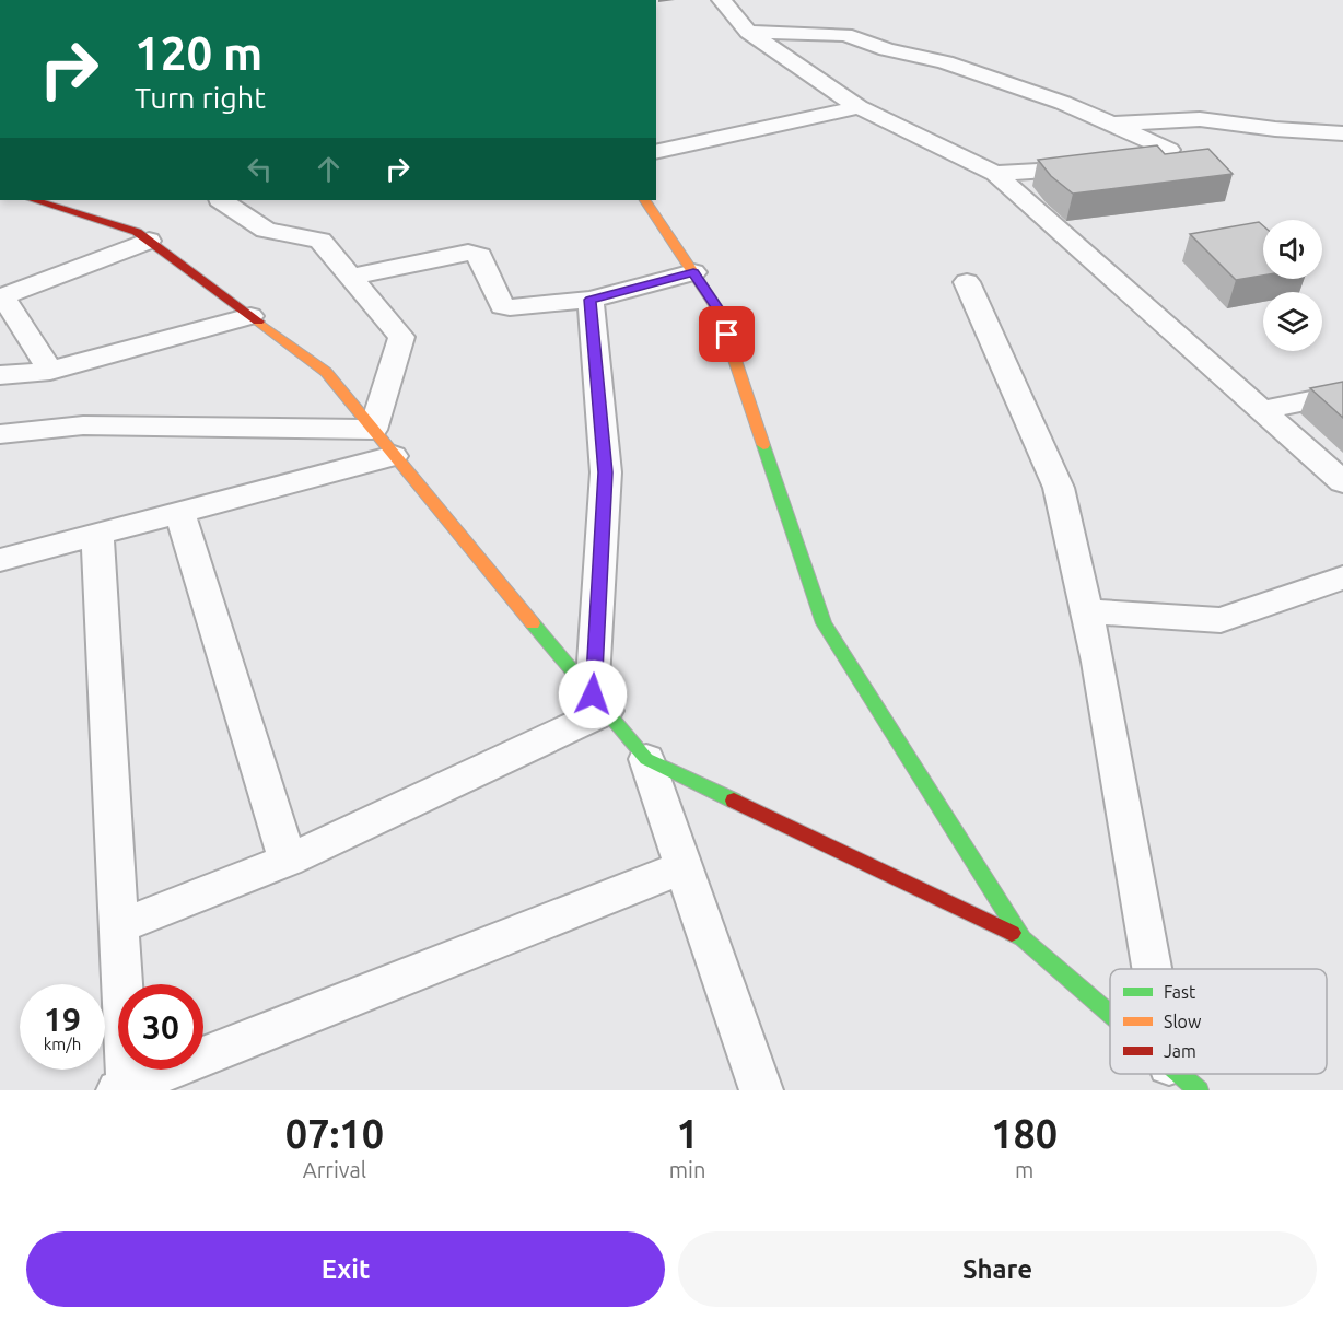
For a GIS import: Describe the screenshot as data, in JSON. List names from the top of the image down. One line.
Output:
{"legend":["Fast","Slow","Jam"],"page":{"turn":["120 m","Turn right"],"speed":"19 km/h","limit":"30","eta":["07:10","Arrival","1","min","180","m"],"buttons":["Exit","Share"]}}
